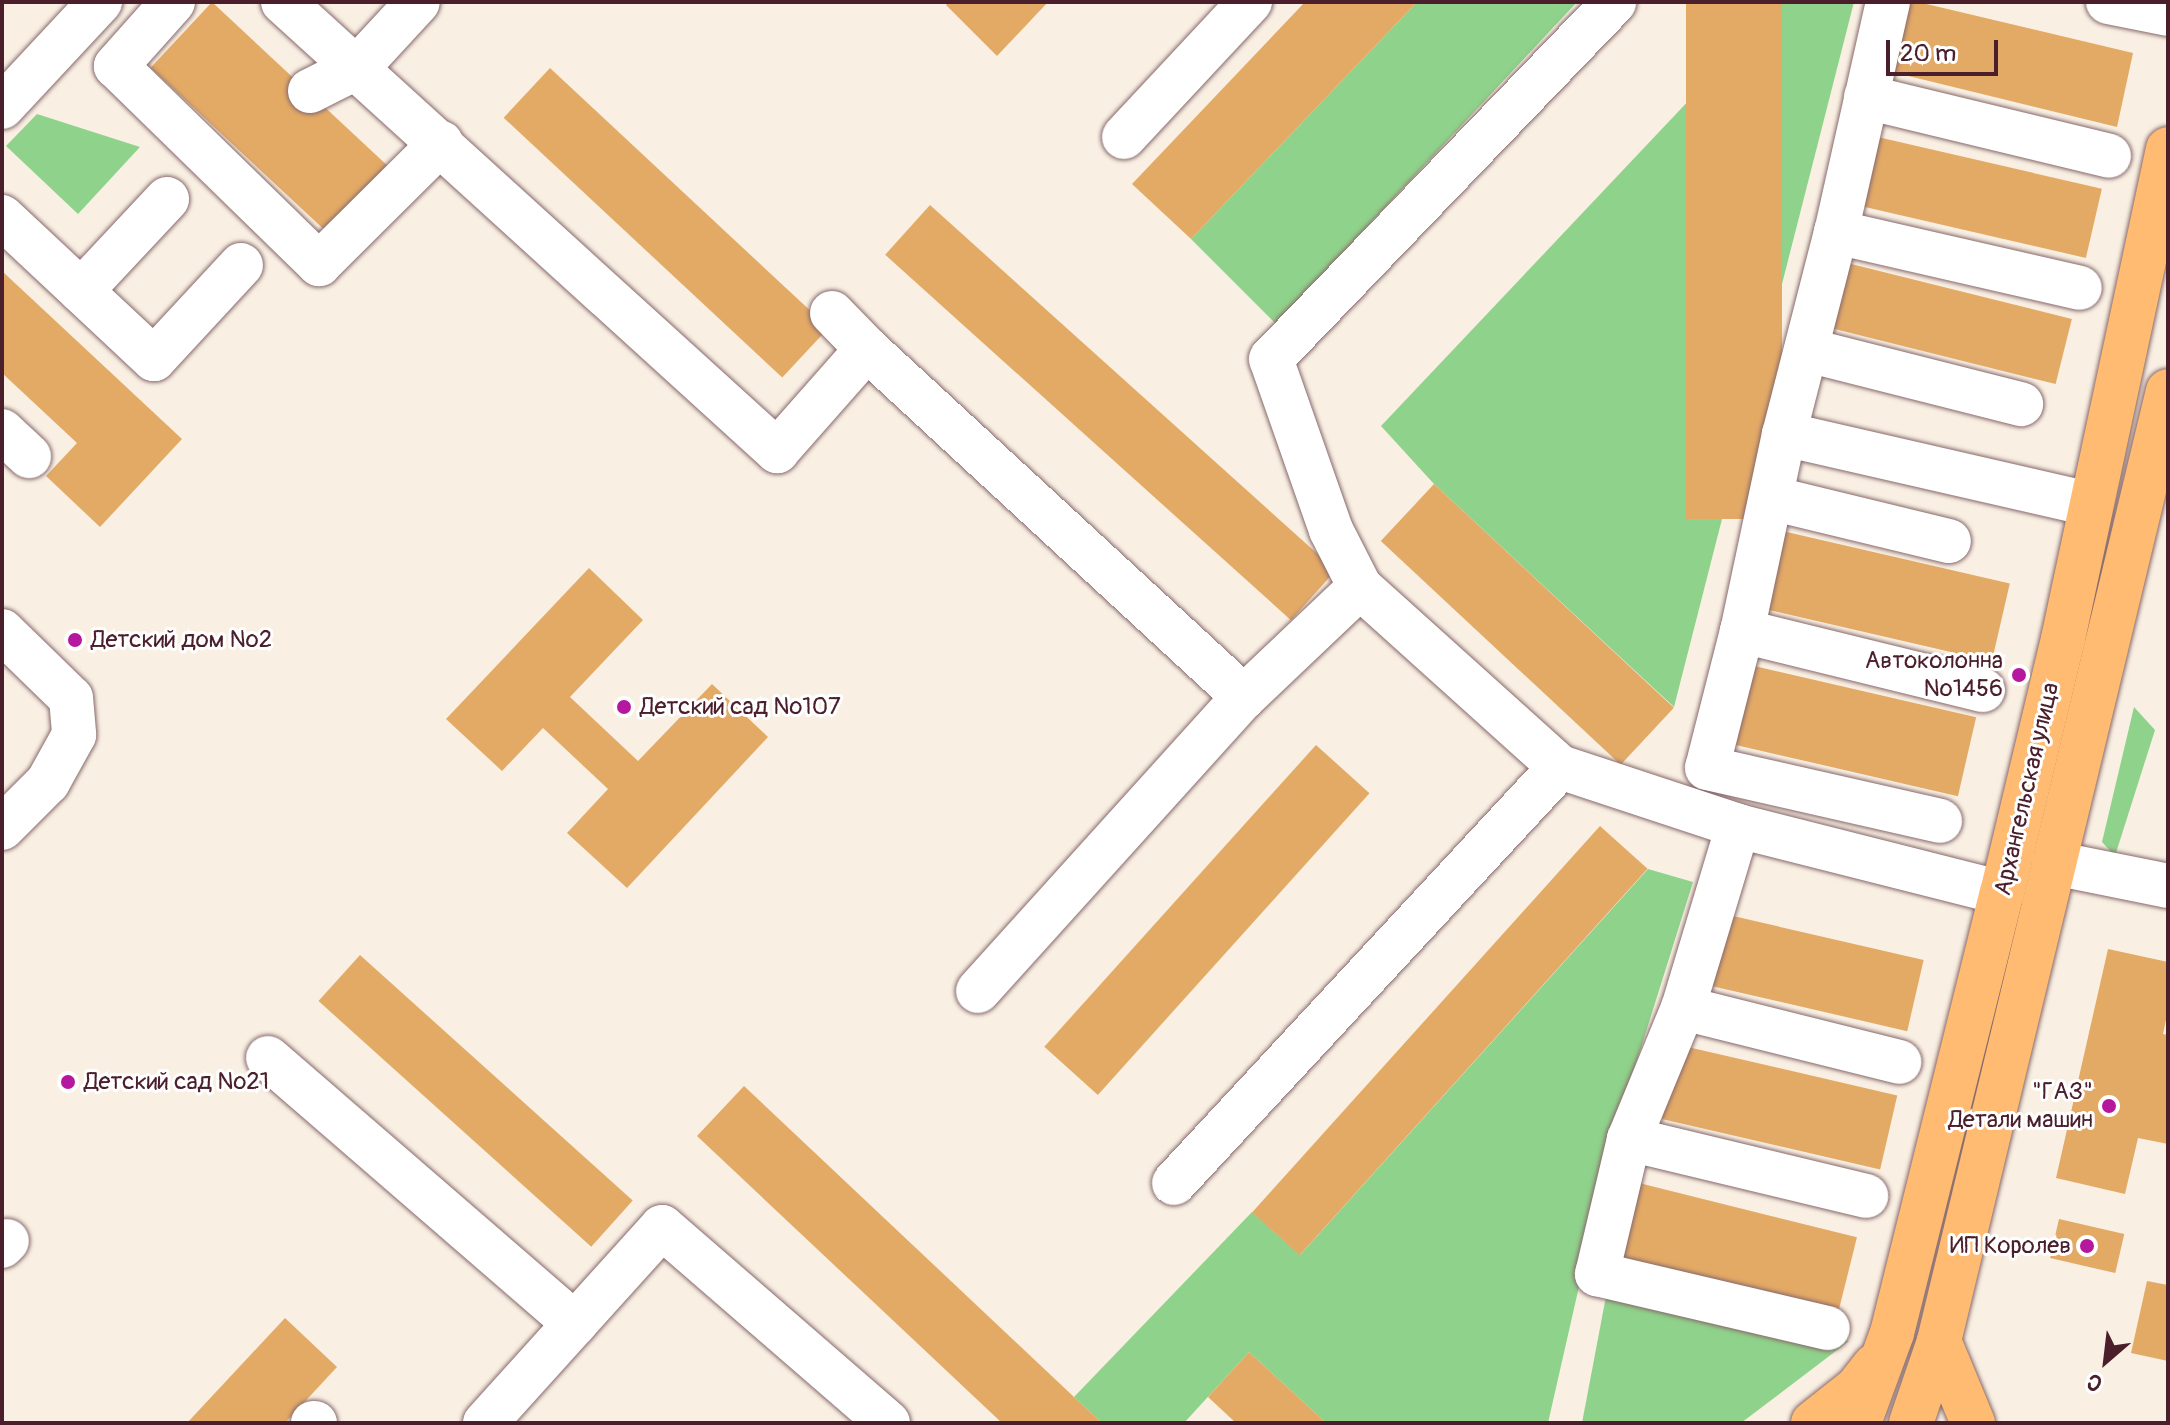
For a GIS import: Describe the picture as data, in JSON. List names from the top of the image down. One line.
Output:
{"streets":{"main road":["Архангельская улица"]},"places":["Детский дом №2","Автоколонна №1456","Детский сад №107","Детский сад №21","\"ГАЗ\" Детали машин","ИП Королев"],"scale_bar":"20 m","north":"bottom left"}
